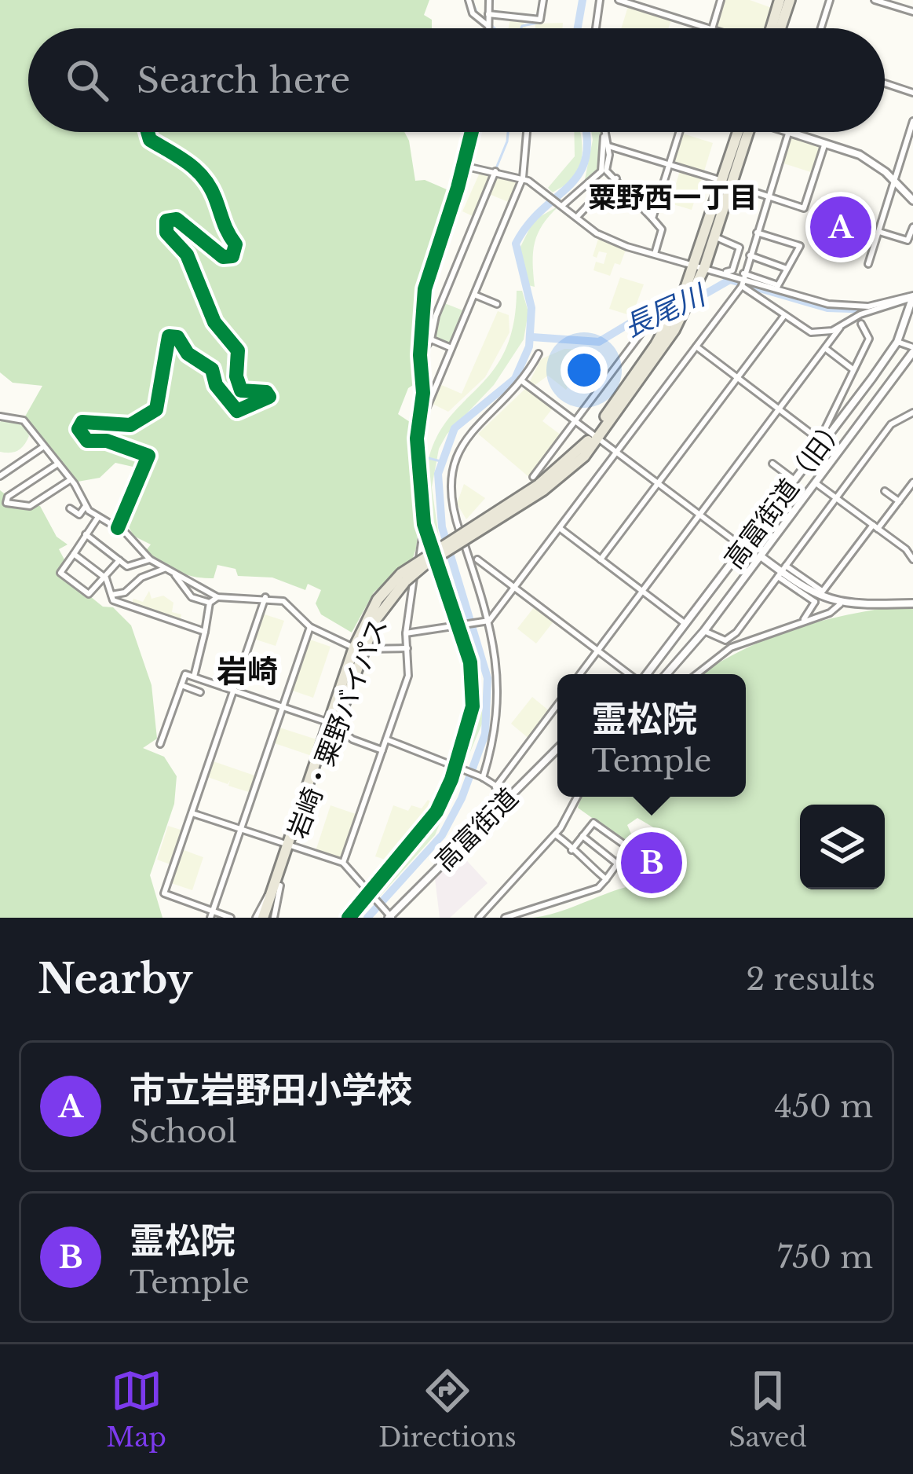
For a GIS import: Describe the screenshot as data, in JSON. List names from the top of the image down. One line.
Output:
{"streets":{"highway":["岩崎・粟野バイパス"],"street":["高富街道（旧）","高富街道"]},"districts":["粟野西一丁目","岩崎"],"water":["長尾川"],"page":{"search":"Search here","pins":["A","B"],"popup":["霊松院","Temple"],"heading":["Nearby","2 results"],"list":[{"mark":"A","name":"市立岩野田小学校","note":"School","value":"450 m"},{"mark":"B","name":"霊松院","note":"Temple","value":"750 m"}],"nav":["Map","Directions","Saved"]}}
